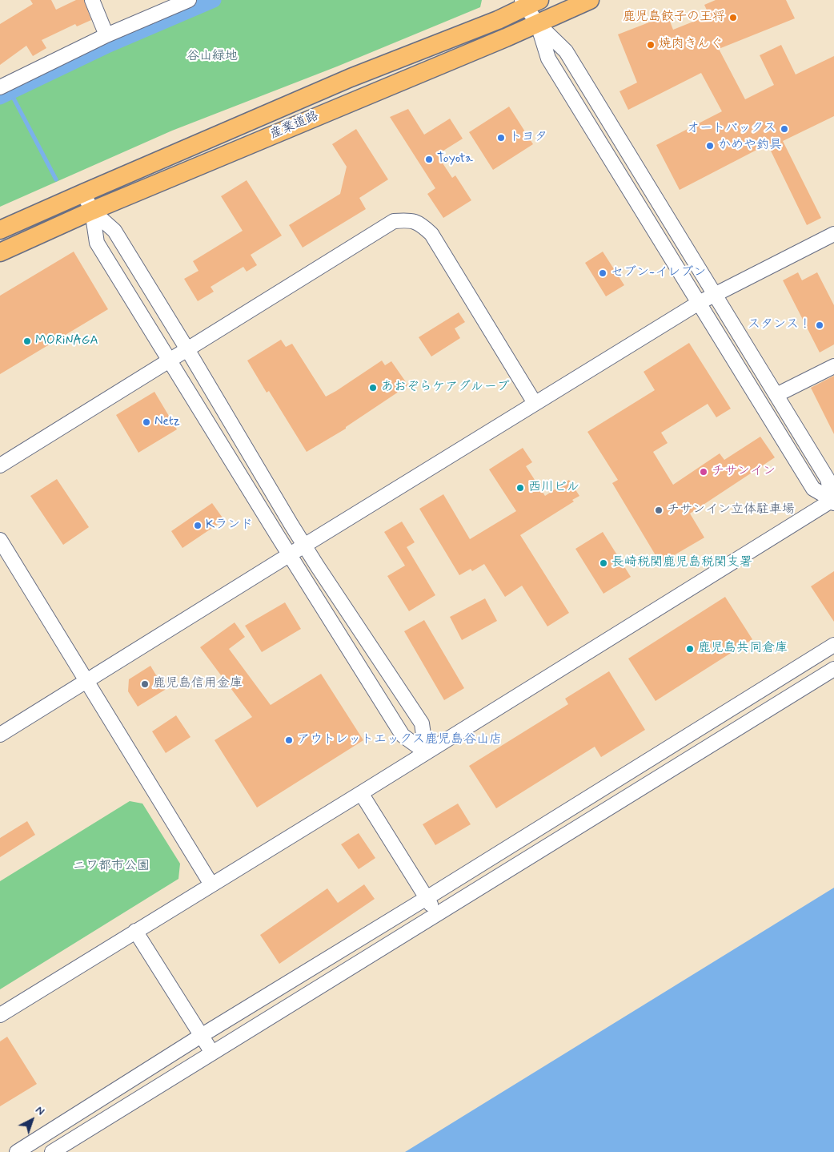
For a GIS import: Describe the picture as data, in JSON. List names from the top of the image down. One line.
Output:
{"streets":{"main road":["産業道路"]},"parks":["谷山緑地","ニワ都市公園"],"places":["鹿児島餃子の王将","焼肉きんぐ","オートバックス","トヨタ","かめや釣具","Toyota","セブン-イレブン","スタンス！","MORiNAGA","あおぞらケアグループ","Netz","チサンイン","西川ビル","チサンイン立体駐車場","Kランド","長崎税関鹿児島税関支署","鹿児島共同倉庫","鹿児島信用金庫","アウトレットエックス鹿児島谷山店"],"north":"top right"}
